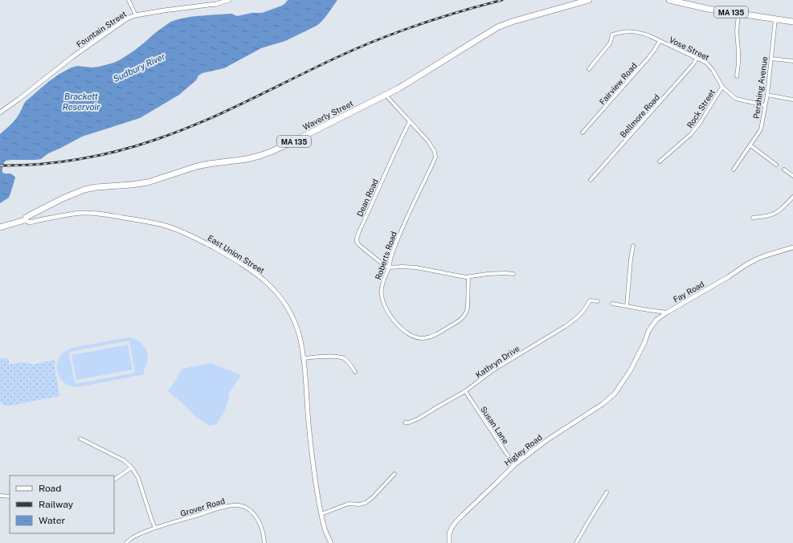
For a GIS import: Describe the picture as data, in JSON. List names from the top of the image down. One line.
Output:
{"streets":{"main road":["MA 135","Waverly Street"],"street":["Fountain Street","Vose Street","Fairview Road","Pershing Avenue","Rock Street","Bellmore Road","Dean Road","East Union Street","Roberts Road","Fay Road","Kathryn Drive","Susan Lane","Higley Road","Grover Road"]},"crossings":[["MA 135","Pershing Avenue"],["MA 135","Waverly Street"],["MA 135","East Union Street"],["Vose Street","Fairview Road"],["Vose Street","Pershing Avenue"],["Vose Street","Rock Street"],["Vose Street","Bellmore Road"],["Waverly Street","East Union Street"],["Waverly Street","Roberts Road"],["Dean Road","Roberts Road"],["Fay Road","Higley Road"],["Kathryn Drive","Susan Lane"],["Susan Lane","Higley Road"]],"water":["Sudbury River","Brackett Reservoir"],"legend":["Road","Railway","Water"]}
